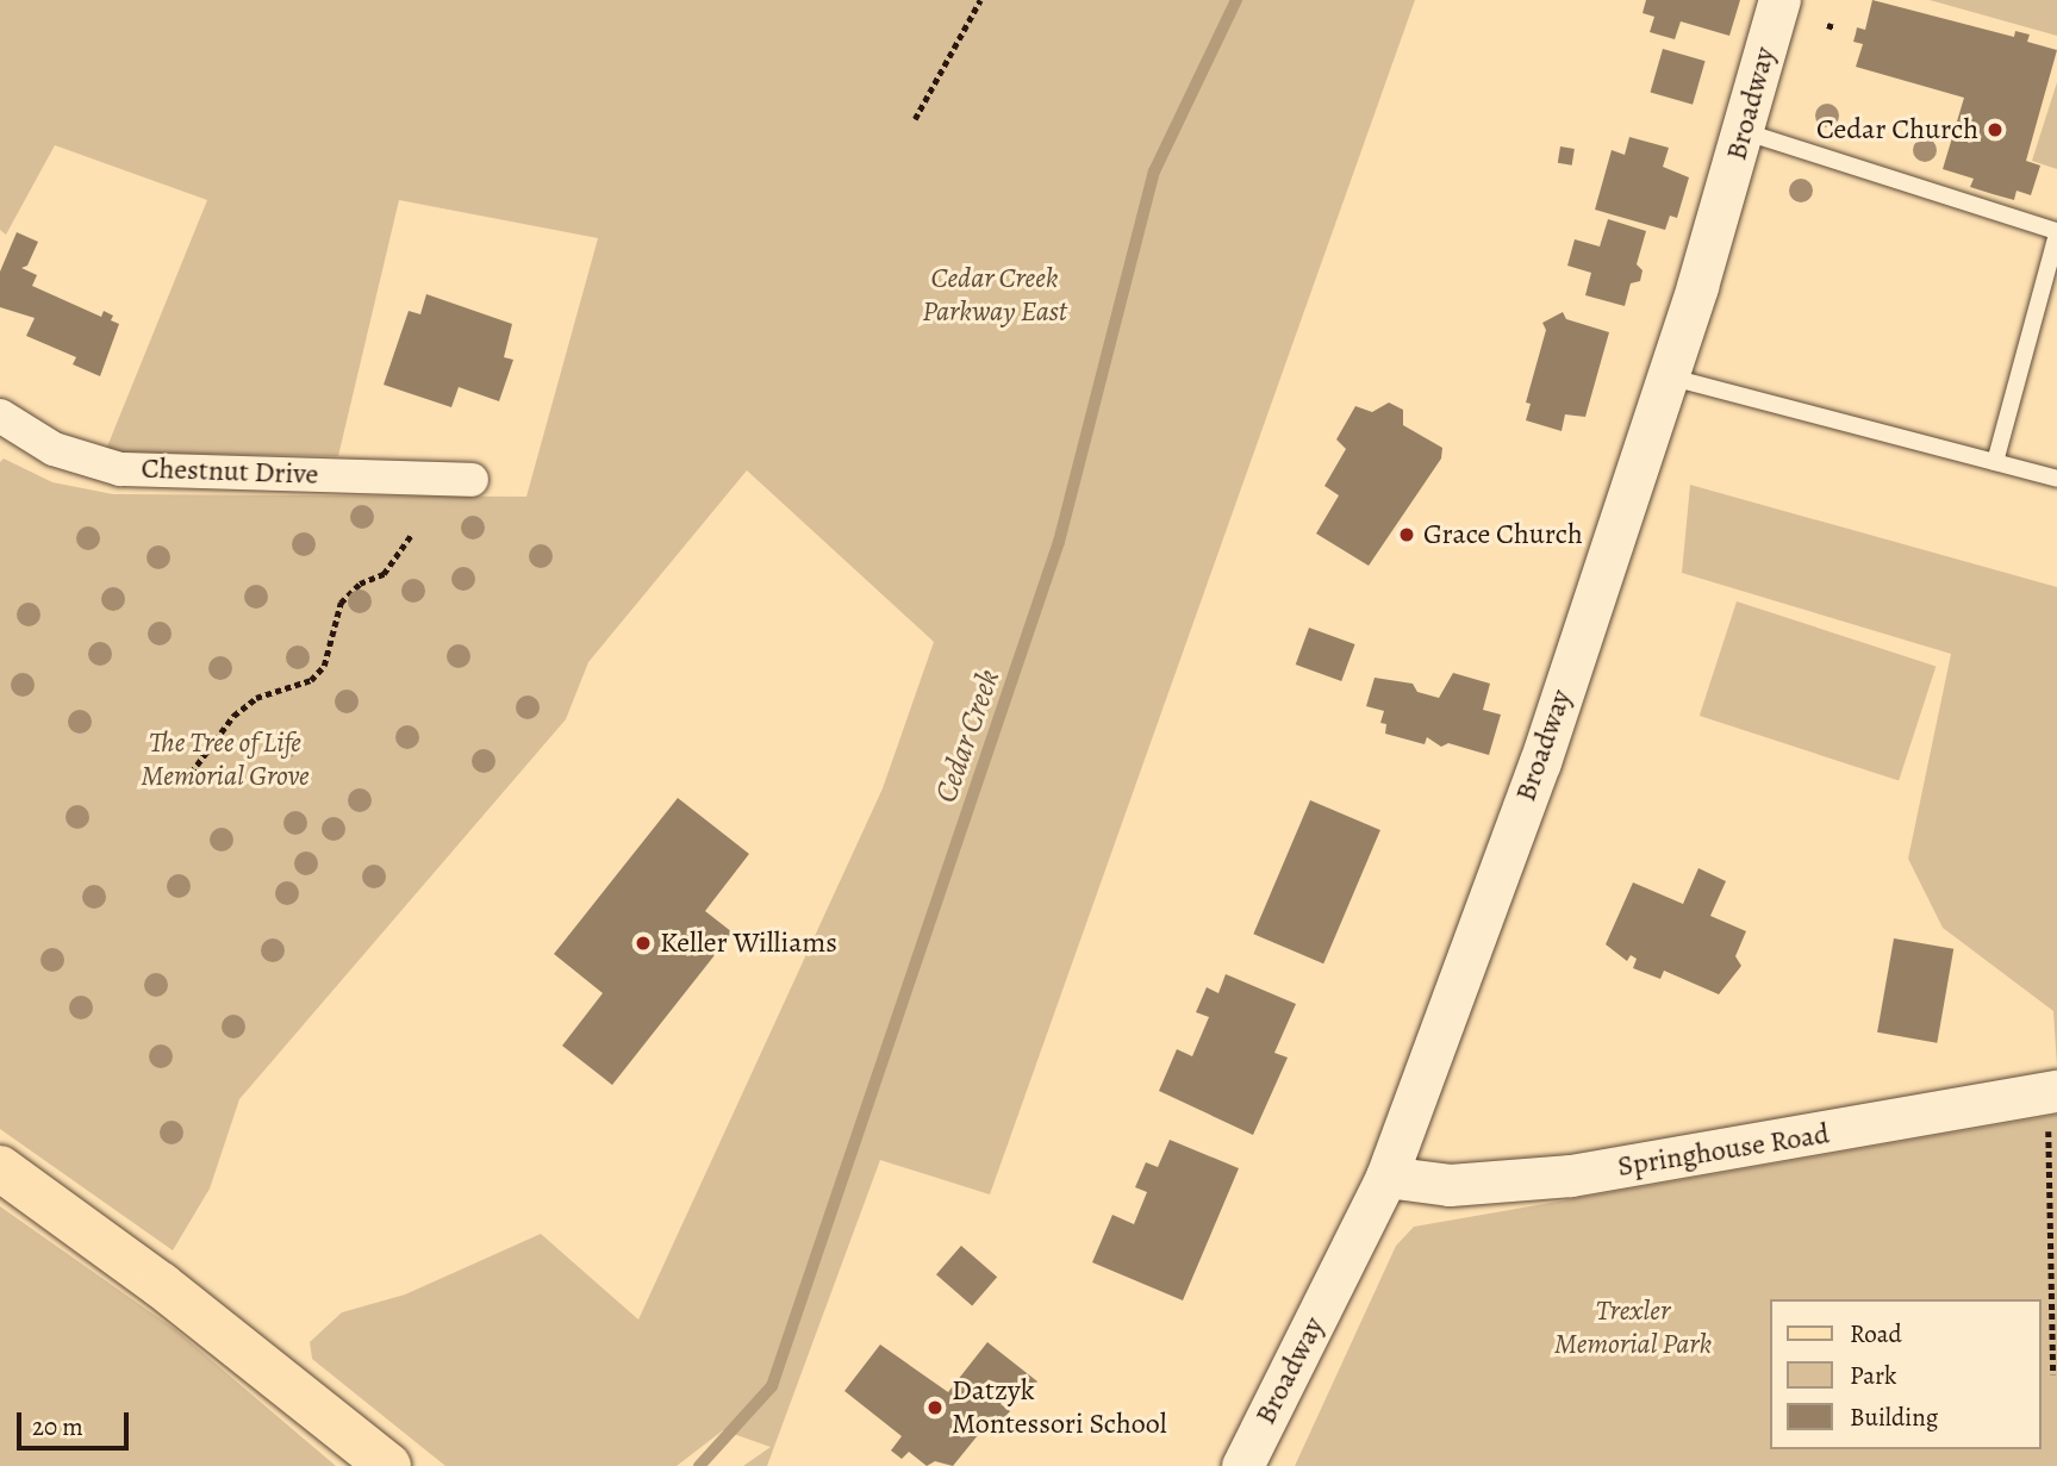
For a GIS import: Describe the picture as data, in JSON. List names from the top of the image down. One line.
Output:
{"streets":{"street":["Broadway","Chestnut Drive","Springhouse Road"]},"crossings":[["Broadway","Springhouse Road"]],"water":["Cedar Creek"],"parks":["Cedar Creek Parkway East","The Tree of Life Memorial Grove","Trexler Memorial Park"],"places":["Cedar Church","Grace Church","Keller Williams","Datzyk Montessori School"],"legend":["Road","Park","Building"],"scale_bar":"20 m"}
